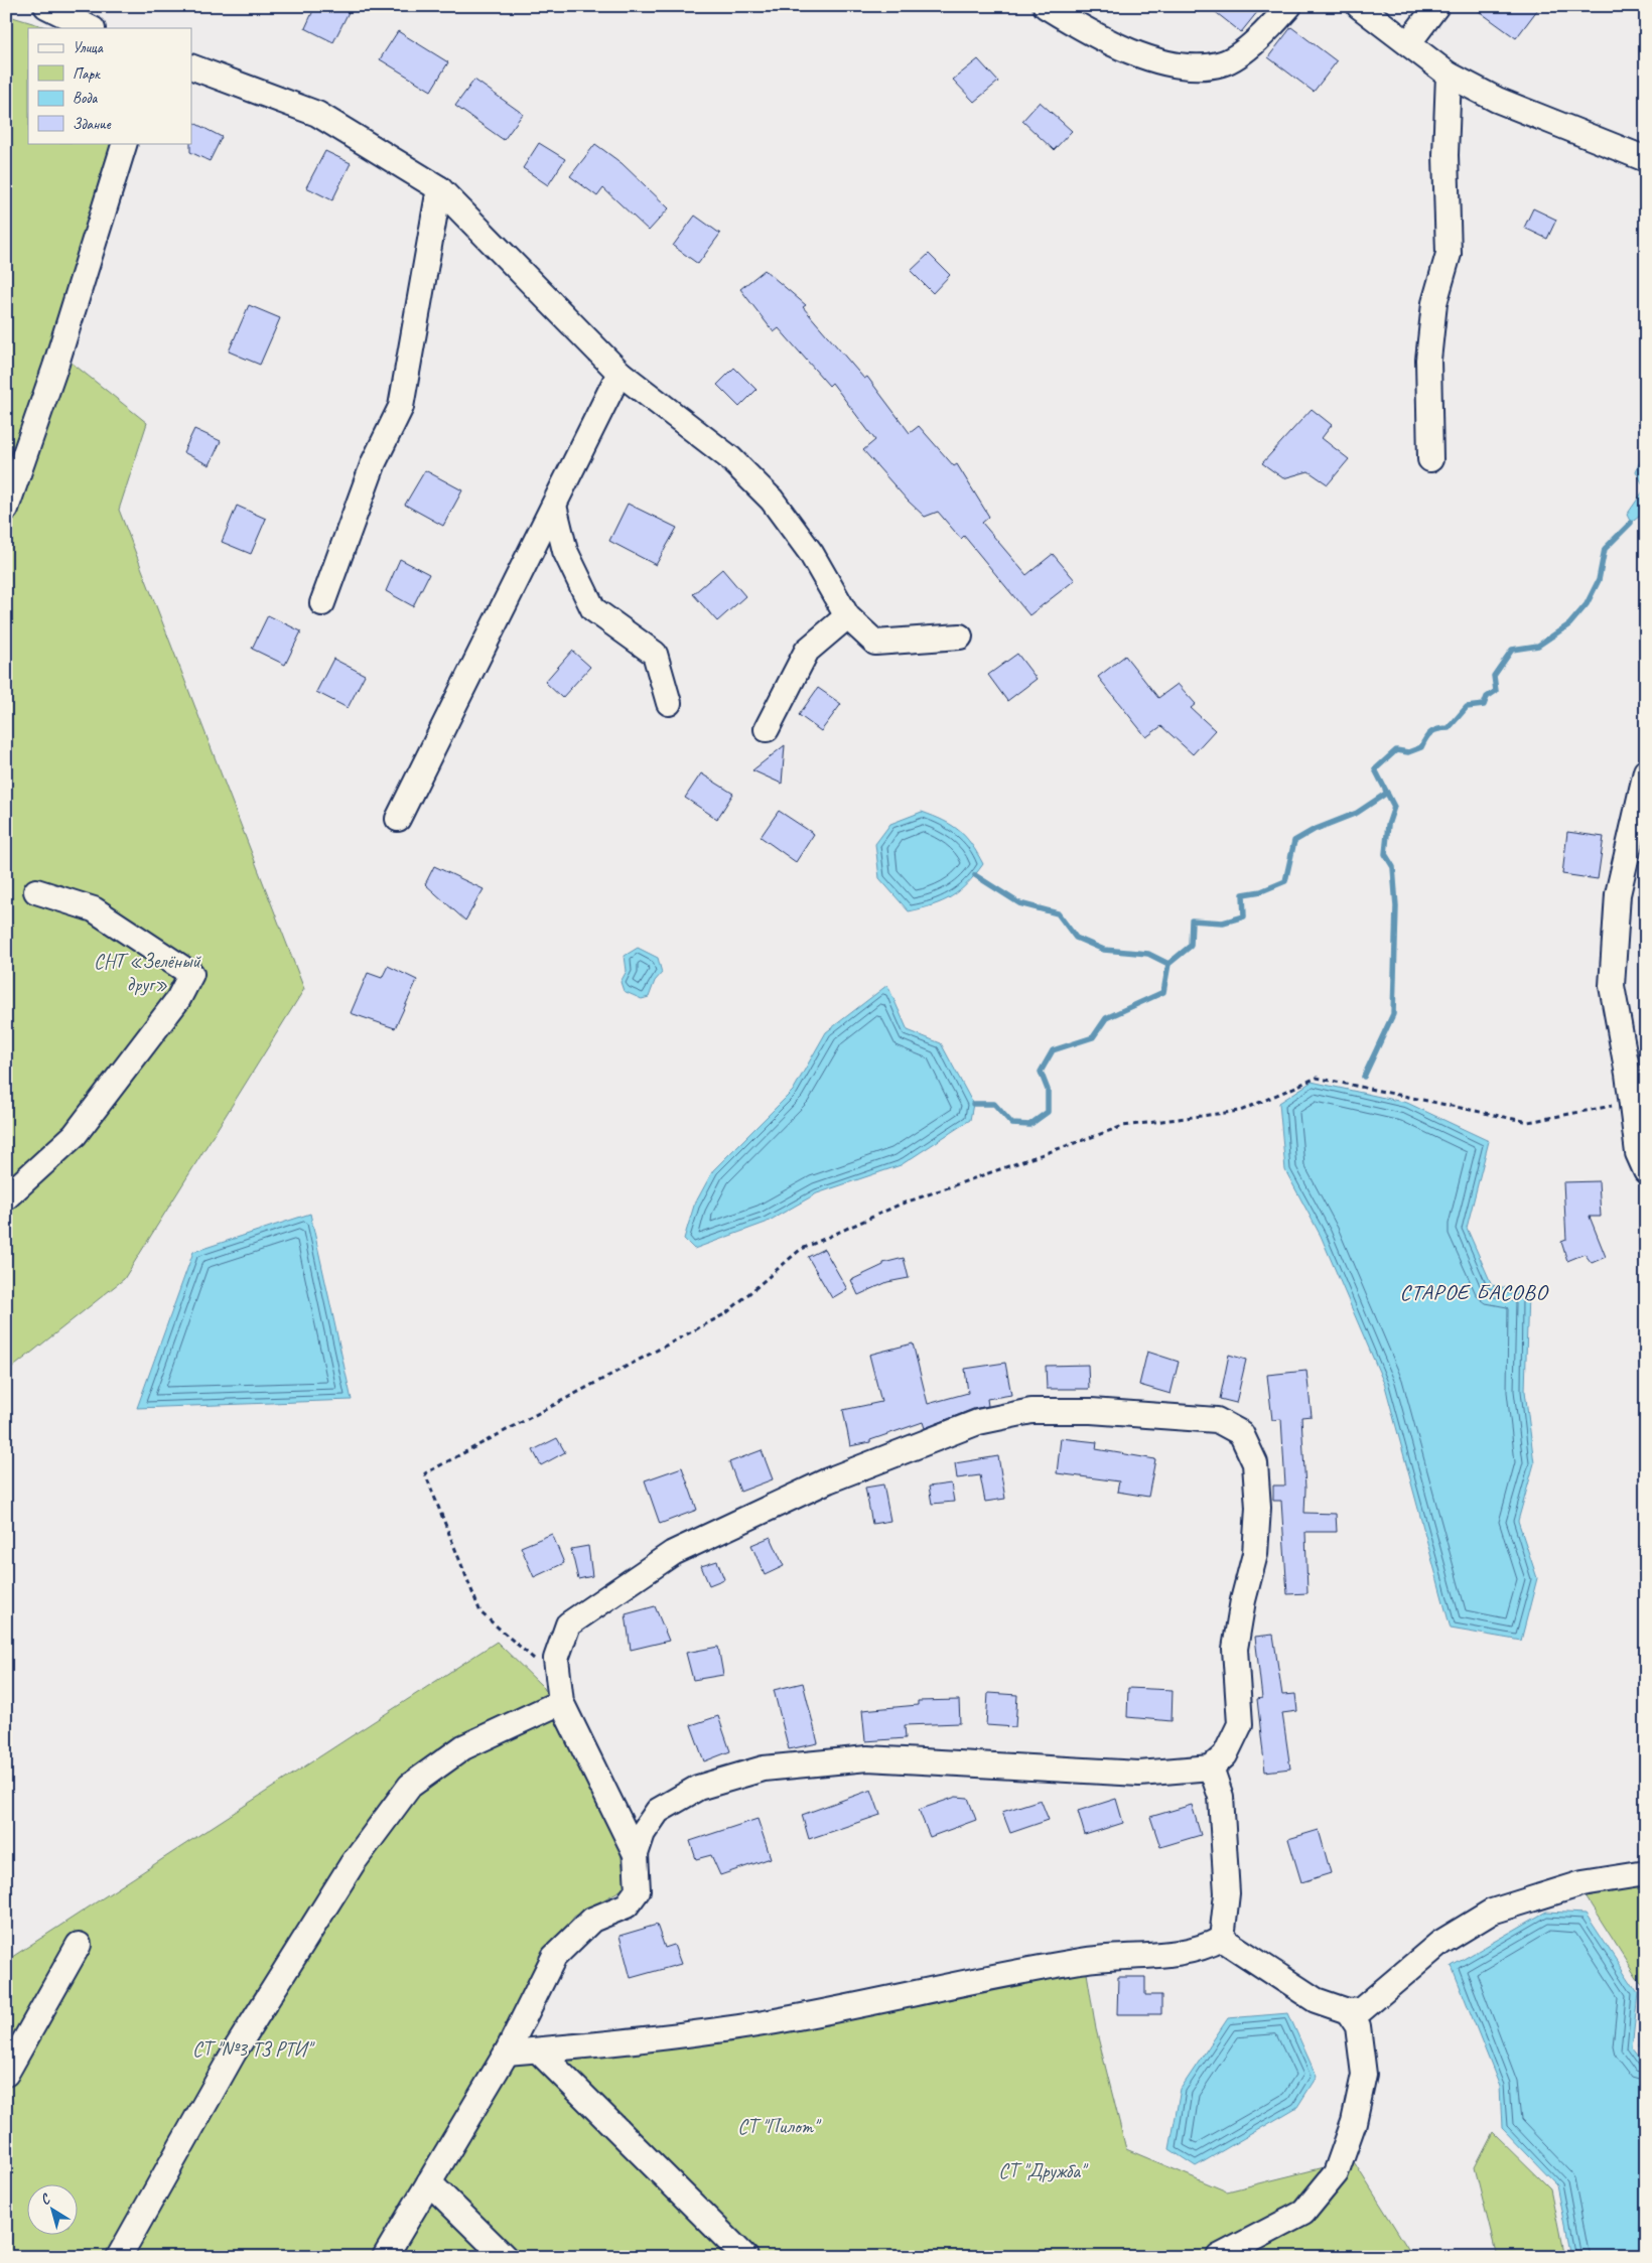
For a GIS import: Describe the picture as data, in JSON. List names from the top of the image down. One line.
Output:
{"districts":["СТАРОЕ БАСОВО"],"parks":["СНТ «Зелёный друг»","СТ \"№3 ТЗ РТИ\"","СТ \"Пилот\"","СТ \"Дружба\""],"legend":["Улица","Парк","Вода","Здание"],"north":"top left"}
